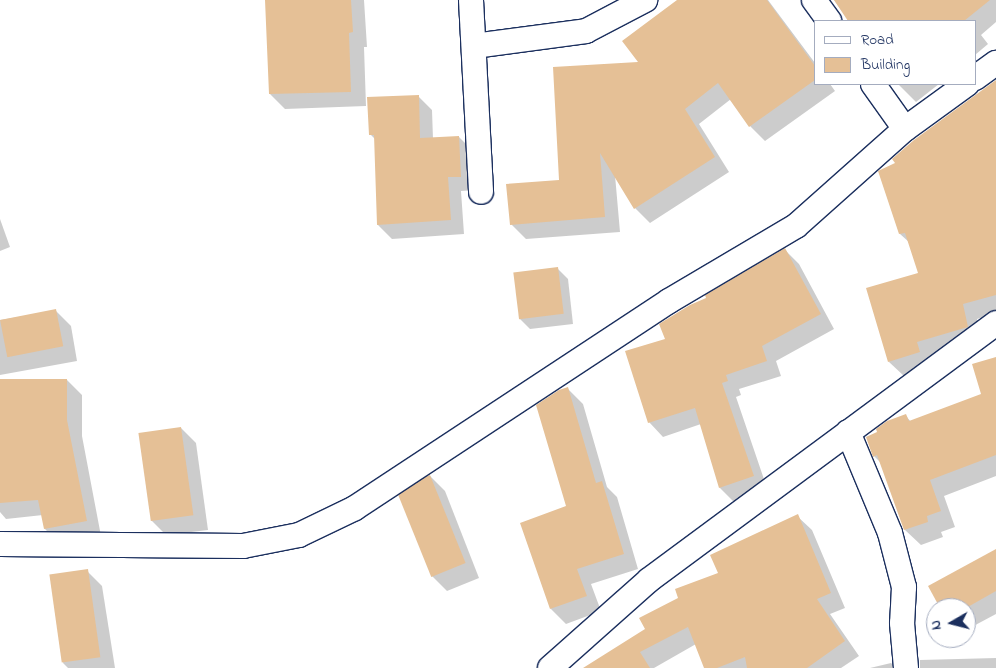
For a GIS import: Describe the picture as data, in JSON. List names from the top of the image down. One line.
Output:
{"legend":["Road","Building"],"north":"left"}
